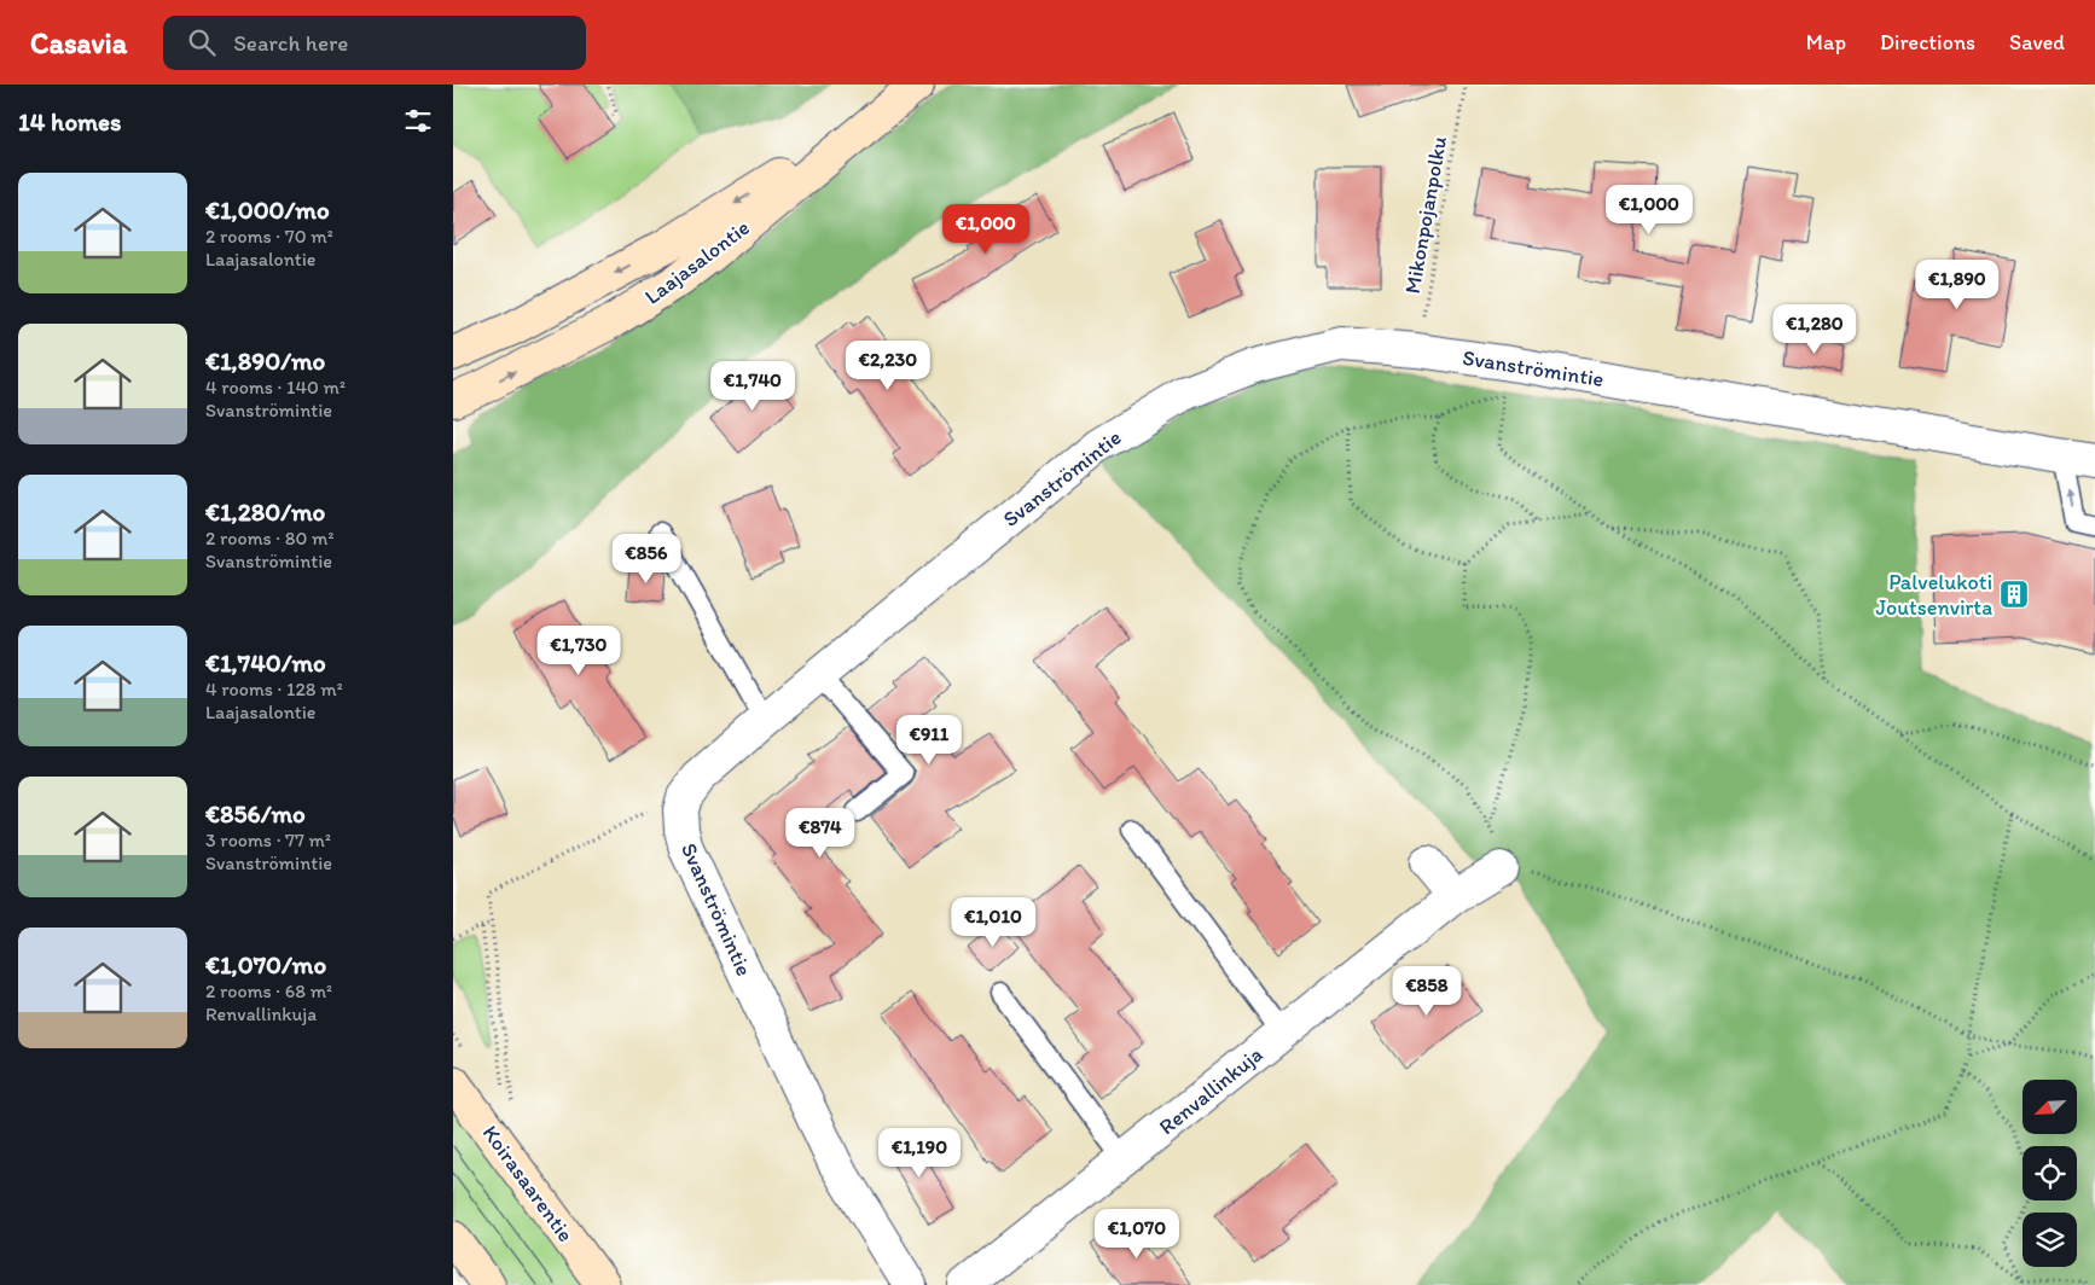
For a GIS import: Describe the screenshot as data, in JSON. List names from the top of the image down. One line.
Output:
{"streets":{"main road":["Laajasalontie","Koirasaarentie"],"street":["Svanströmintie","Renvallinkuja"],"path":["Mikonpojanpolku"]},"crossings":[["Mikonpojanpolku","Svanströmintie"]],"places":{"building":["Palvelukoti Joutsenvirta"]},"north":"bottom left","page":{"header":"Casavia","search":"Search here","nav":["Map","Directions","Saved"],"heading":"14 homes","list":[{"name":"€1,000/mo","note":"2 rooms · 70 m² · Laajasalontie"},{"name":"€1,890/mo","note":"4 rooms · 140 m² · Svanströmintie"},{"name":"€1,280/mo","note":"2 rooms · 80 m² · Svanströmintie"},{"name":"€1,740/mo","note":"4 rooms · 128 m² · Laajasalontie"},{"name":"€856/mo","note":"3 rooms · 77 m² · Svanströmintie"},{"name":"€1,070/mo","note":"2 rooms · 68 m² · Renvallinkuja"}],"price":["€1,000","€1,000","€1,890","€1,280","€2,230","€1,740","€856","€1,730","€911","€874","€1,010","€858","€1,190","€1,070"]}}
